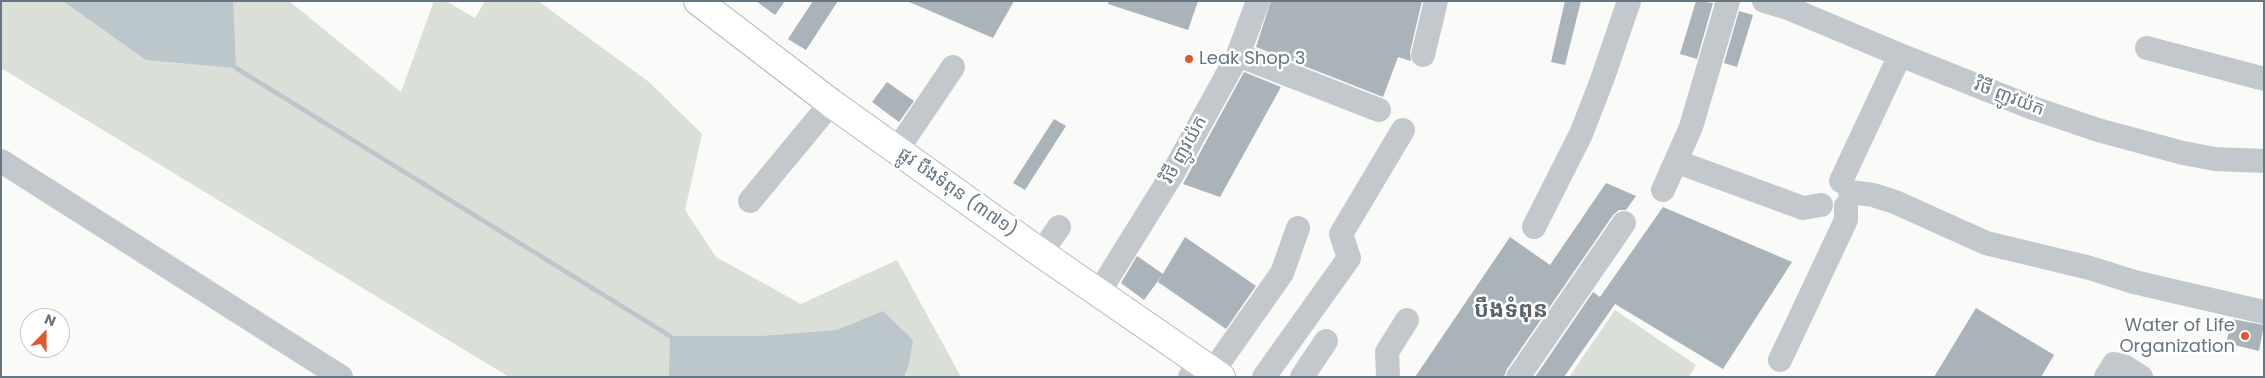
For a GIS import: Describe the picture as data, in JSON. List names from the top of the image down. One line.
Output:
{"streets":{"main road":["ផ្លូវ បឹងទំពុន (៣៧១)"],"street":["វិថី ញូវយ៉ក"]},"crossings":[["វិថី ញូវយ៉ក","ផ្លូវ បឹងទំពុន (៣៧១)"]],"districts":["បឹងទំពុន"],"places":["Leak Shop 3","Water of Life Organization"],"north":"top"}
